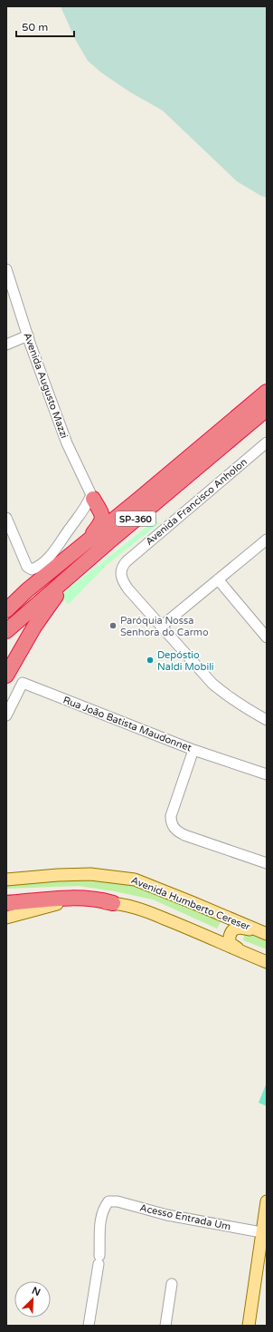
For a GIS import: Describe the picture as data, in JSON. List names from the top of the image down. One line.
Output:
{"streets":{"highway":["SP-360"],"main road":["Avenida Humberto Cereser"],"street":["Avenida Augusto Mazzi","Avenida Francisco Anholon","Rua João Batista Maudonnet","Acesso Entrada Um"]},"places":["Paróquia Nossa Senhora do Carmo","Depóstio Naldi Mobili"],"scale_bar":"50 m","north":"top right"}
